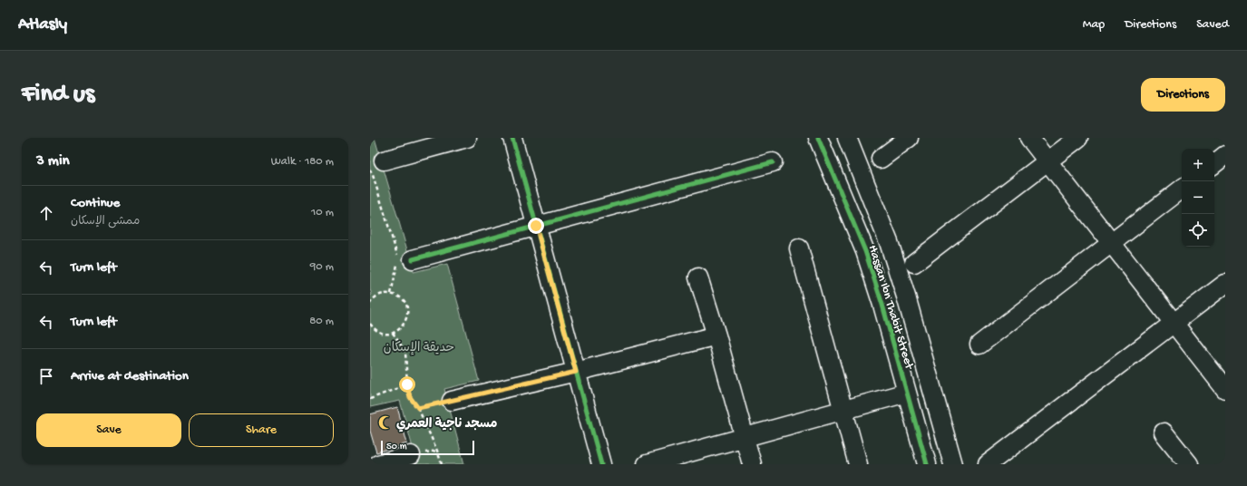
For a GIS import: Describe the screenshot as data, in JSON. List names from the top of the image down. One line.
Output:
{"streets":{"street":["Hassan Ibn Thabit Street"]},"parks":["حديقة الإسكان"],"places":{"mosque":["مسجد ناجية العمري"]},"scale_bar":"50 m","page":{"header":"Atlasly","nav":["Map","Directions","Saved"],"buttons":["Directions",["Save","Share"]],"title":"Find us","heading":["3 min","Walk · 180 m"],"map_buttons":["+","−"],"list":[["Continue","ممشى الإسكان","10 m"],["Turn left","90 m"],["Turn left","80 m"],"Arrive at destination"],"scale":"50 m"}}
